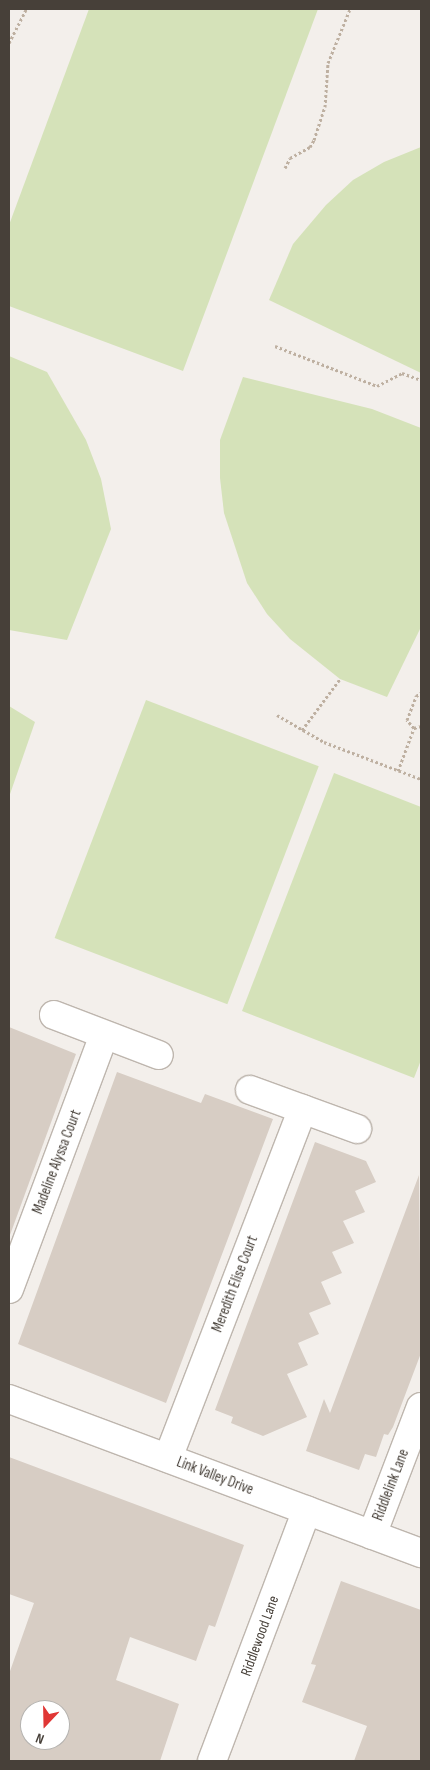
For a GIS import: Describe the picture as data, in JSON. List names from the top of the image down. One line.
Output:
{"streets":{"street":["Madeline Alyssa Court","Meredith Elise Court","Link Valley Drive","Riddlelink Lane","Riddlewood Lane"]},"crossings":[["Meredith Elise Court","Link Valley Drive"],["Link Valley Drive","Riddlelink Lane"],["Link Valley Drive","Riddlewood Lane"]],"north":"bottom"}
